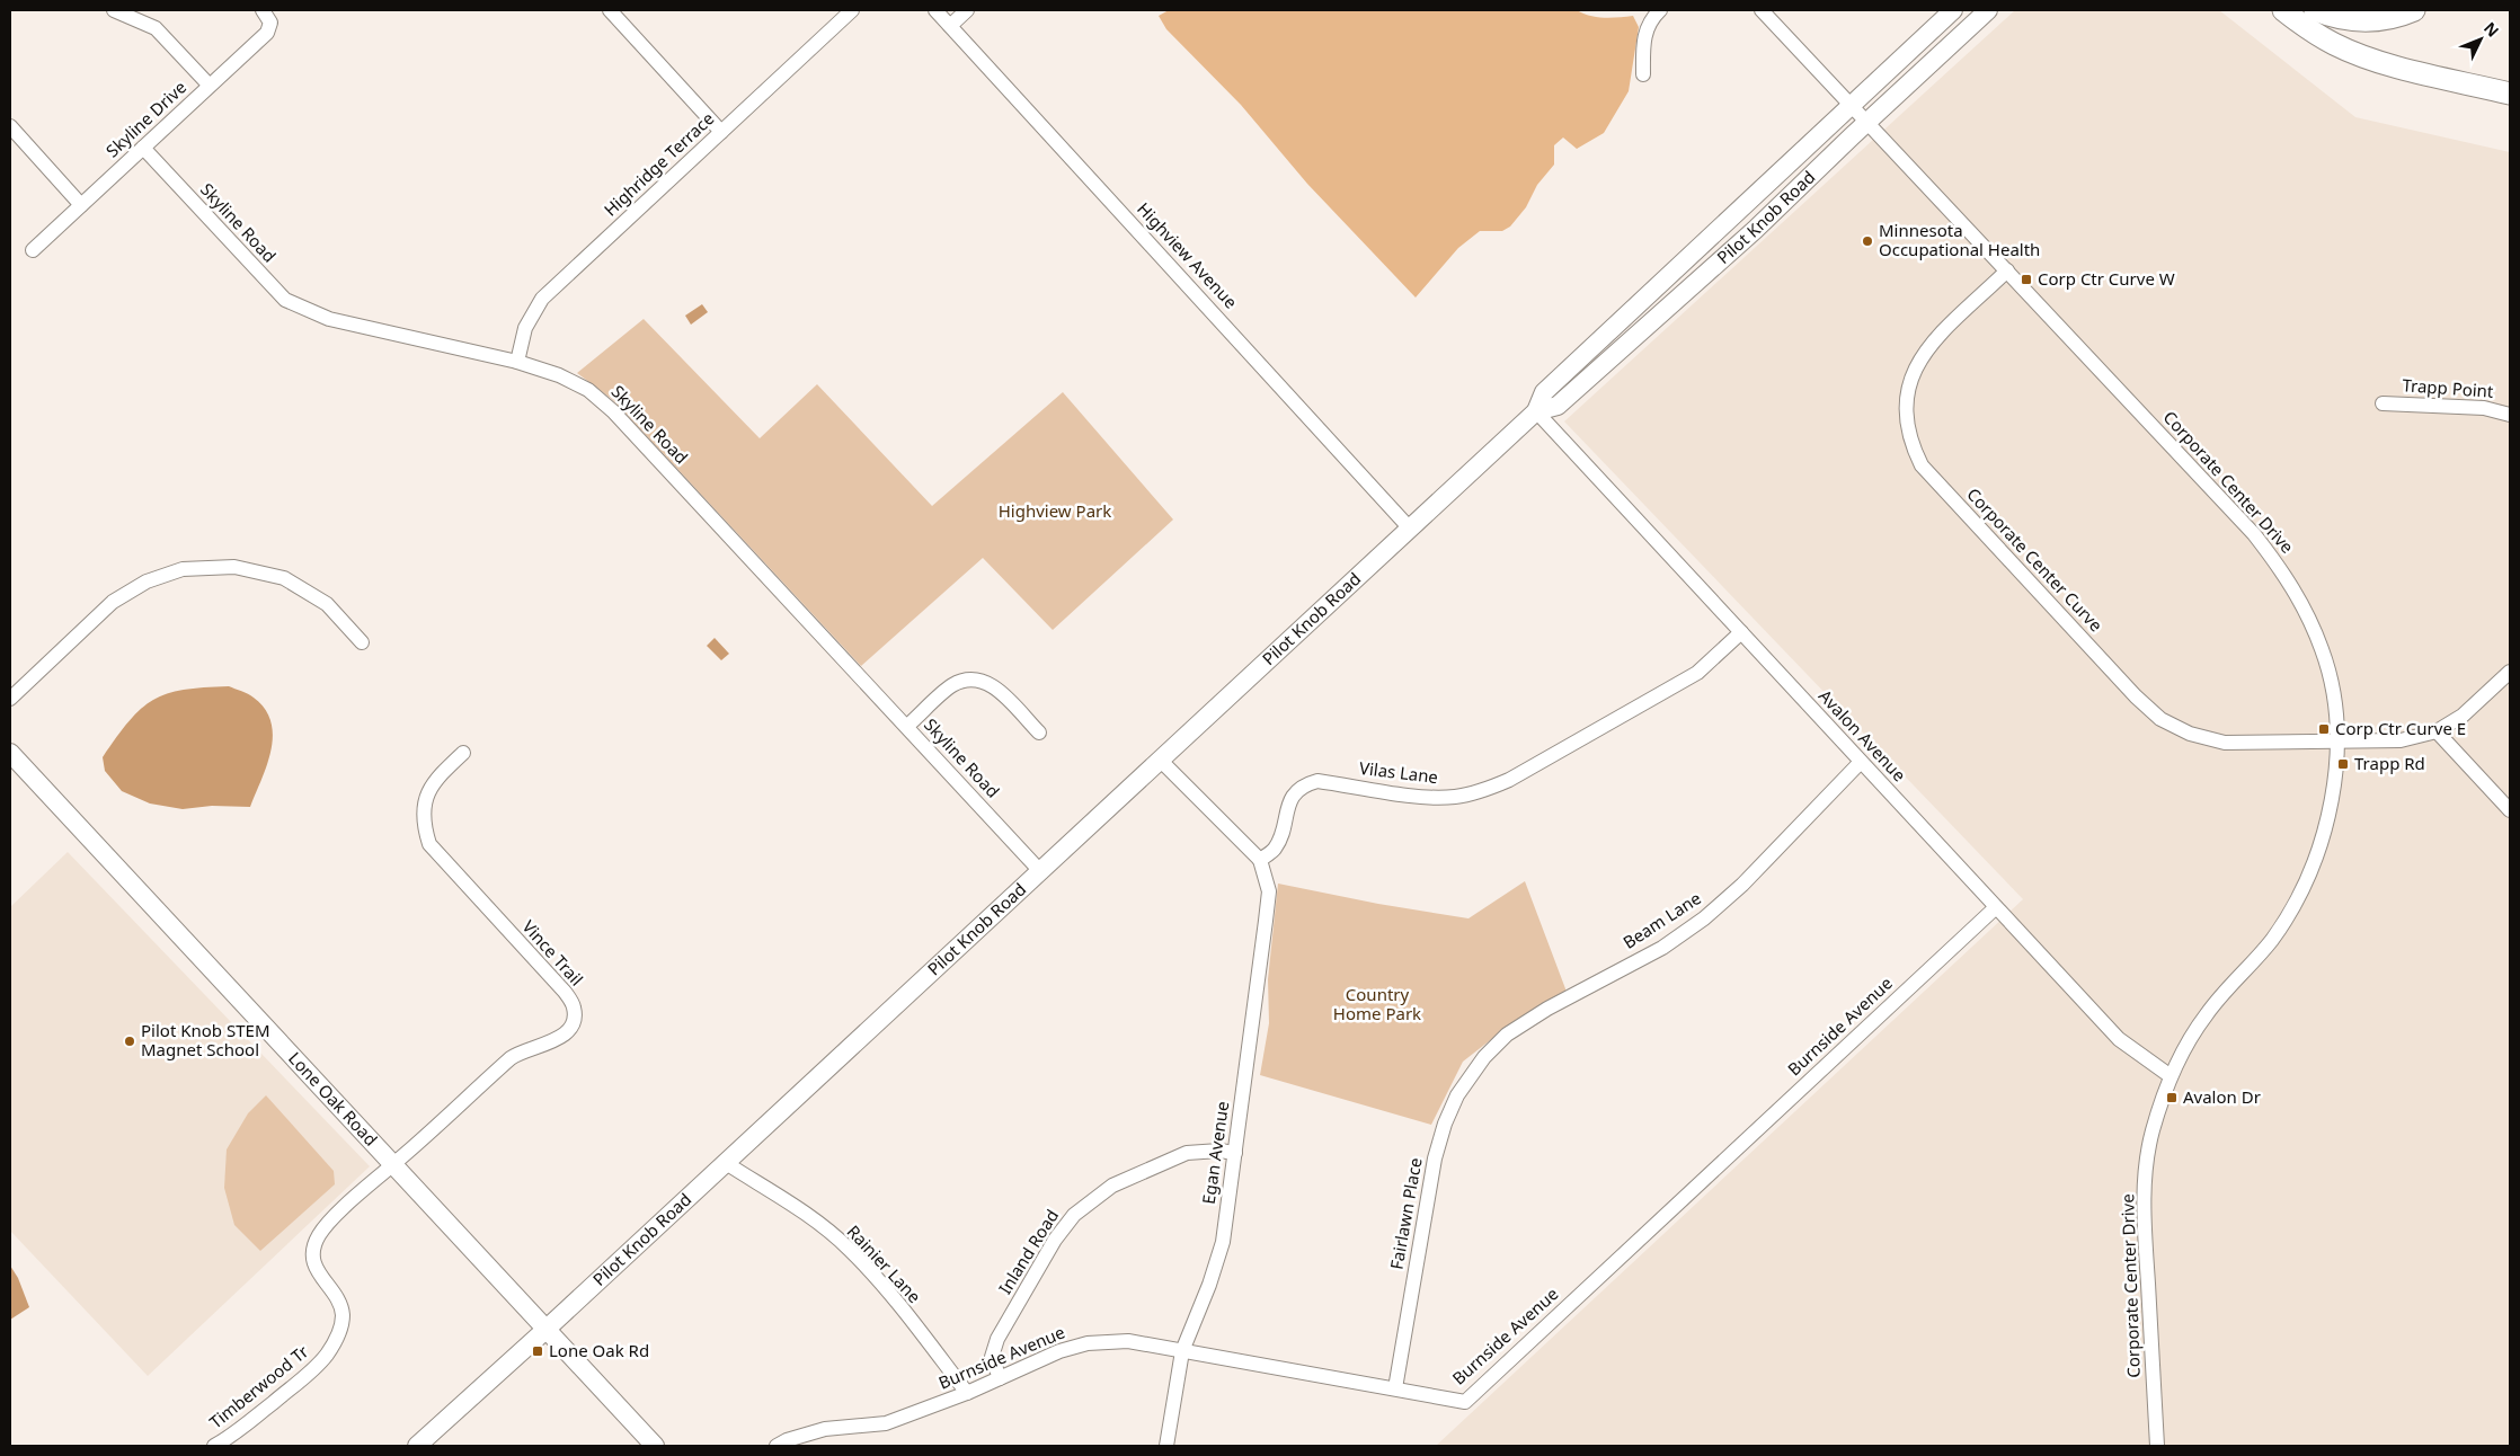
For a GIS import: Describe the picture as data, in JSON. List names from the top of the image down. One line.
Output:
{"streets":{"main road":["Pilot Knob Road","Lone Oak Road"],"street":["Skyline Drive","Highridge Terrace","Skyline Road","Highview Avenue","Trapp Point","Corporate Center Drive","Corporate Center Curve","Avalon Avenue","Vilas Lane","Beam Lane","Vince Trail","Burnside Avenue","Egan Avenue","Fairlawn Place","Inland Road","Rainier Lane","Timberwood Tr"]},"crossings":[["Skyline Drive","Skyline Road"],["Highridge Terrace","Skyline Road"],["Pilot Knob Road","Skyline Road"],["Pilot Knob Road","Highview Avenue"],["Pilot Knob Road","Corporate Center Drive"],["Pilot Knob Road","Avalon Avenue"],["Pilot Knob Road","Lone Oak Road"],["Pilot Knob Road","Rainier Lane"],["Corporate Center Drive","Corporate Center Curve"],["Corporate Center Drive","Avalon Avenue"],["Avalon Avenue","Vilas Lane"],["Avalon Avenue","Beam Lane"],["Avalon Avenue","Burnside Avenue"],["Vilas Lane","Egan Avenue"],["Beam Lane","Fairlawn Place"],["Vince Trail","Lone Oak Road"],["Vince Trail","Timberwood Tr"],["Burnside Avenue","Egan Avenue"],["Burnside Avenue","Fairlawn Place"],["Burnside Avenue","Inland Road"],["Burnside Avenue","Rainier Lane"],["Lone Oak Road","Timberwood Tr"],["Egan Avenue","Inland Road"]],"parks":["Highview Park","Country Home Park"],"places":{"other":["Minnesota Occupational Health","Pilot Knob STEM Magnet School"],"transit":["Corp Ctr Curve W","Corp Ctr Curve E","Trapp Rd","Avalon Dr","Lone Oak Rd"]},"north":"top right"}
